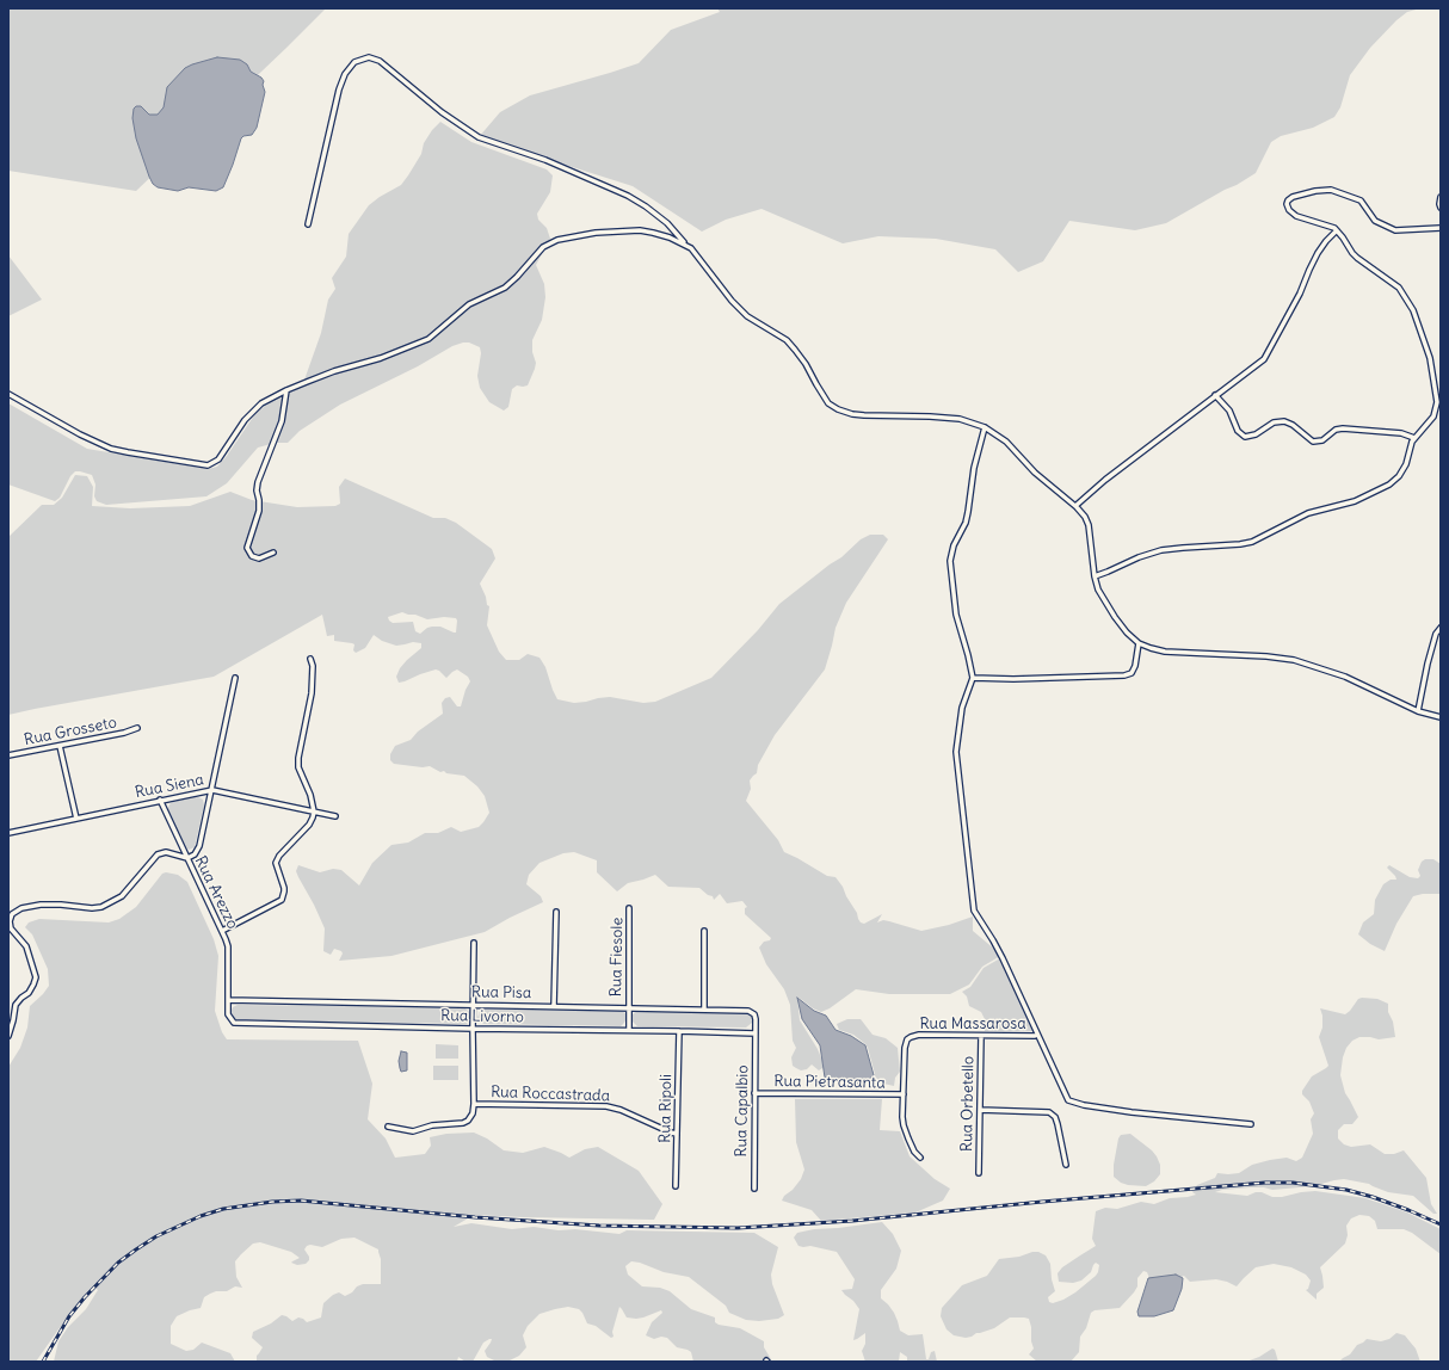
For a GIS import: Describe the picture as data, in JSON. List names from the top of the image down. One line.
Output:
{"streets":{"street":["Rua Grosseto","Rua Siena","Rua Arezzo","Rua Fiesole","Rua Pisa","Rua Livorno","Rua Massarosa","Rua Pietrasanta","Rua Roccastrada","Rua Orbetello","Rua Ripoli","Rua Capalbio"]},"crossings":[["Rua Siena","Rua Arezzo"],["Rua Arezzo","Rua Pisa"],["Rua Arezzo","Rua Livorno"],["Rua Fiesole","Rua Pisa"],["Rua Fiesole","Rua Livorno"],["Rua Pisa","Rua Livorno"],["Rua Pisa","Rua Capalbio"],["Rua Livorno","Rua Ripoli"],["Rua Livorno","Rua Capalbio"],["Rua Massarosa","Rua Pietrasanta"],["Rua Massarosa","Rua Orbetello"],["Rua Pietrasanta","Rua Capalbio"],["Rua Roccastrada","Rua Ripoli"]]}
